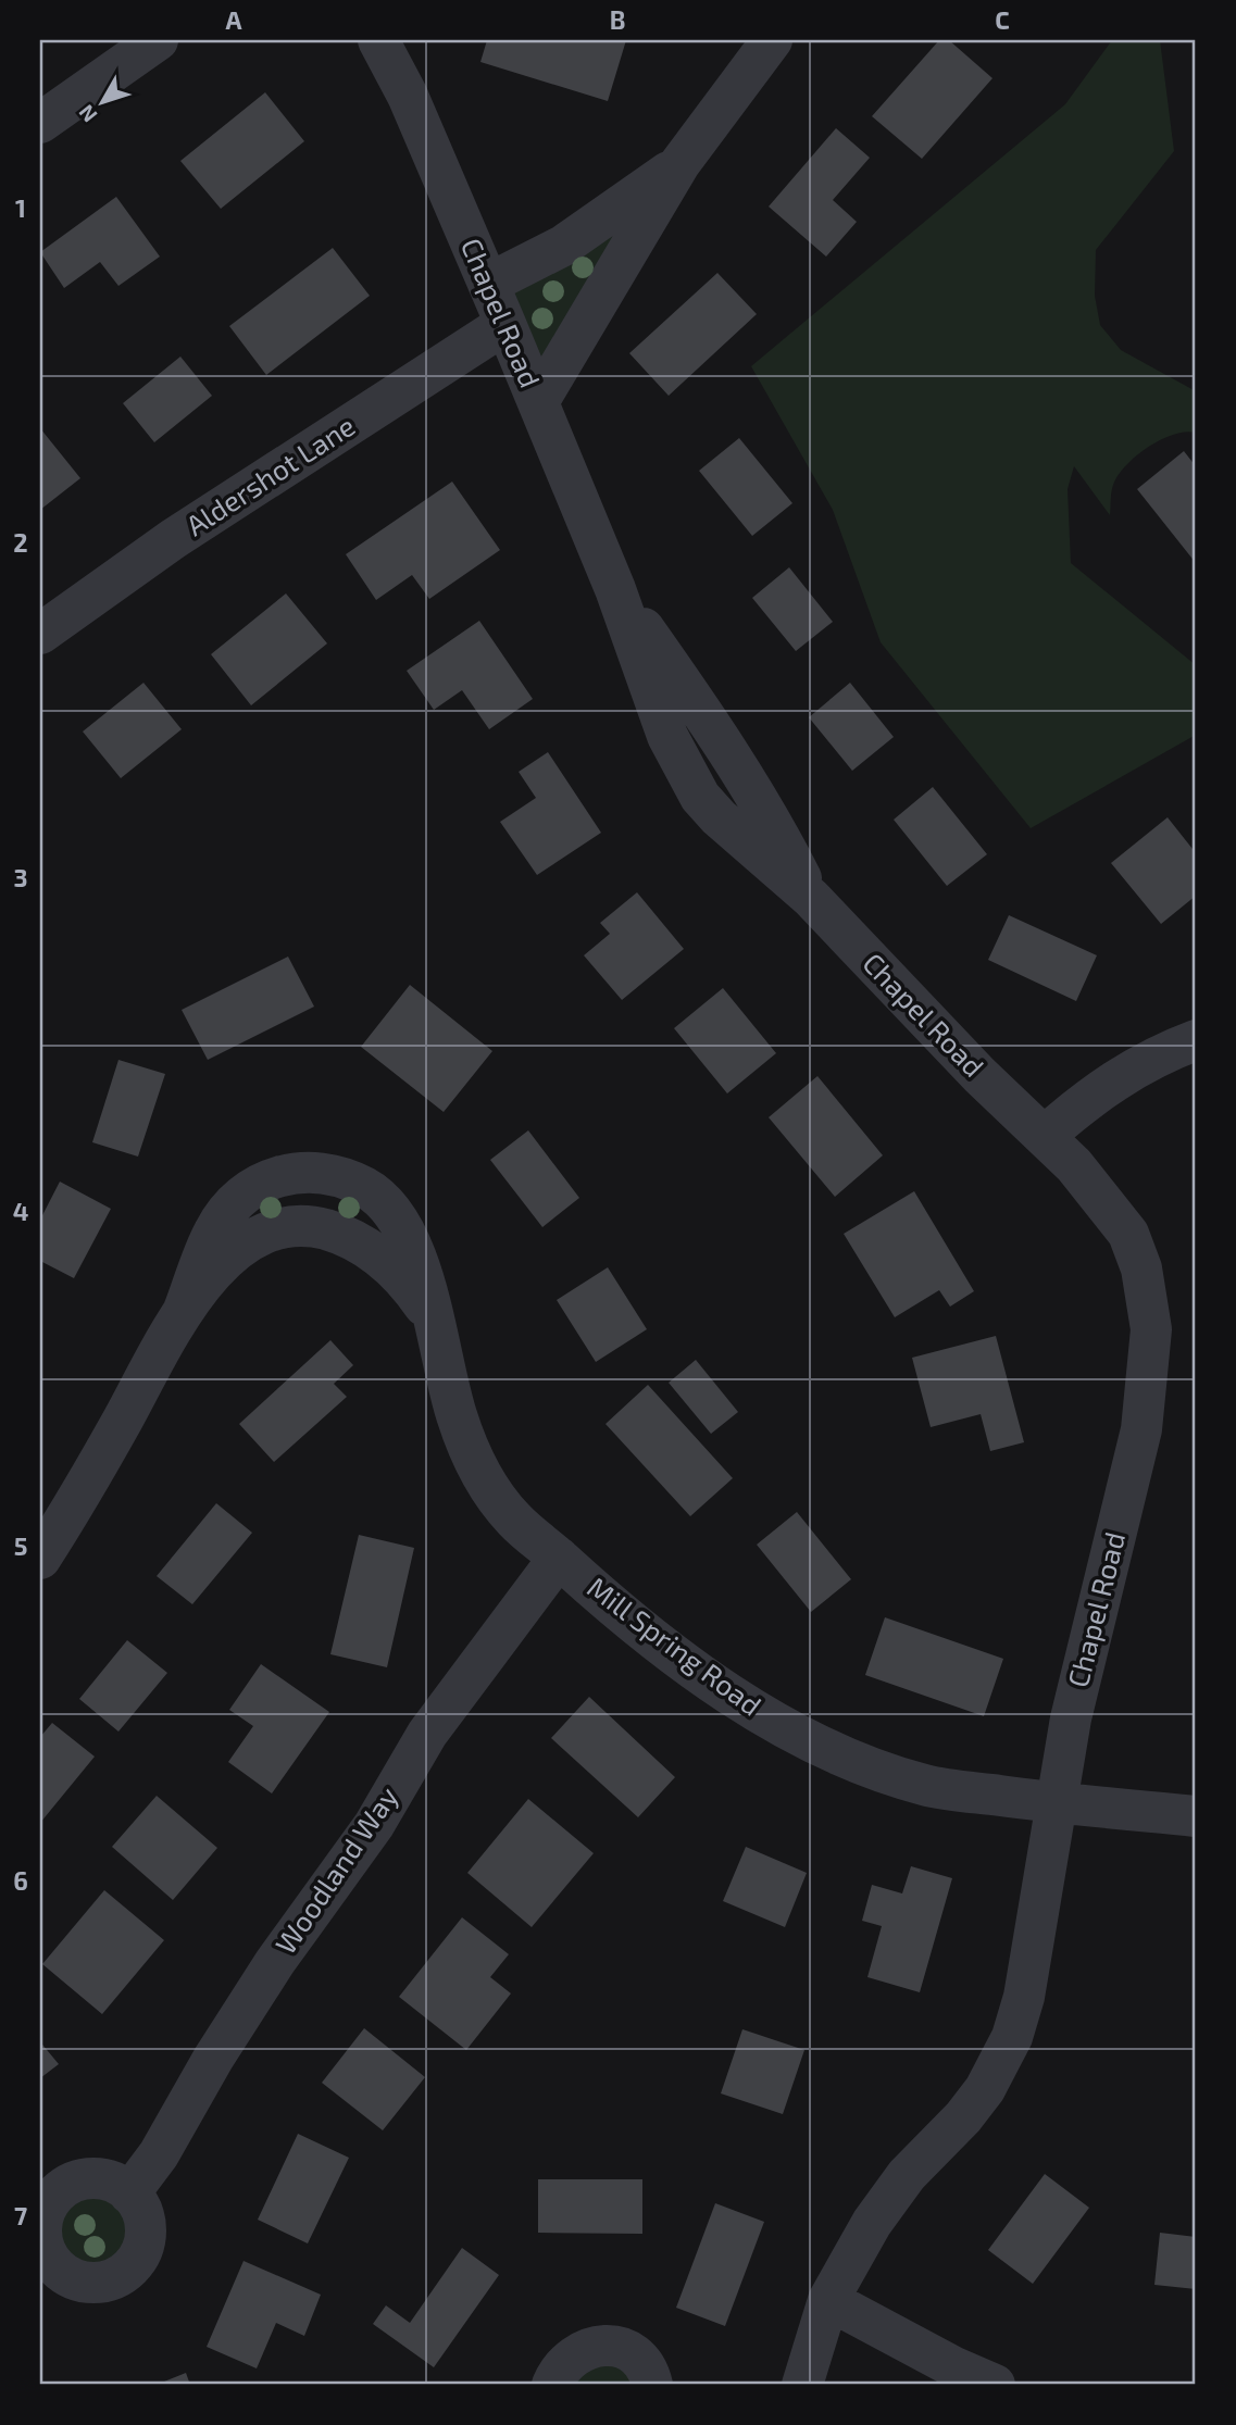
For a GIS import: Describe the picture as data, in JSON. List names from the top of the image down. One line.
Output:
{"streets":{"street":["Chapel Road","Aldershot Lane","Mill Spring Road","Woodland Way"]},"crossings":[["Chapel Road","Aldershot Lane"],["Chapel Road","Mill Spring Road"],["Mill Spring Road","Woodland Way"]],"north":"bottom left","grid":{"columns":["A","B","C"],"rows":["1","2","3","4","5","6","7"]}}
